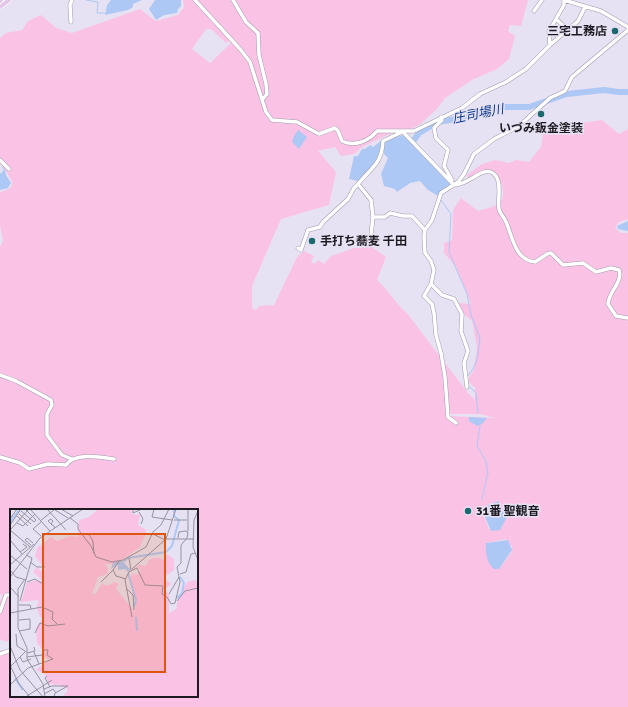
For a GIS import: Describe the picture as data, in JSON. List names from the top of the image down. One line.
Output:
{"water":["庄司場川"],"places":["三宅工務店","いづみ鈑金塗装","手打ち蕎麦 千田","31番 聖観音"]}
